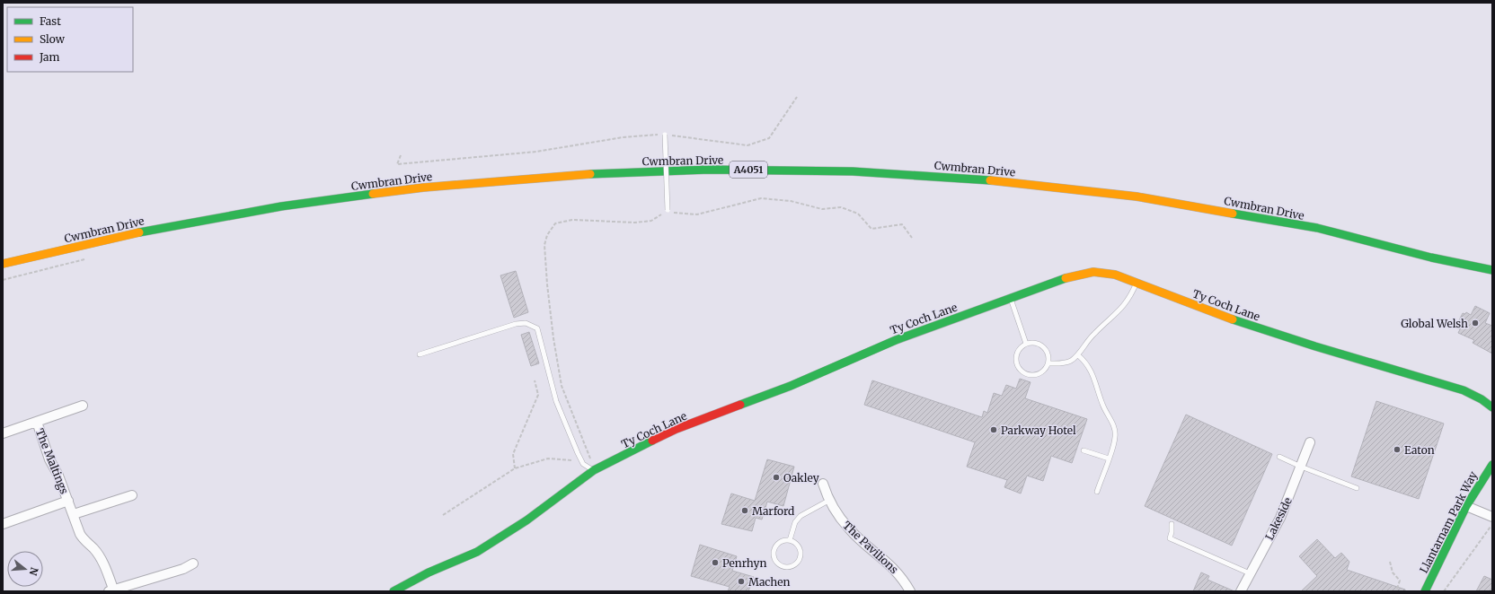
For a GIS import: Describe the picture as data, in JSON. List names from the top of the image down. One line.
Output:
{"streets":{"main road":["Cwmbran Drive","A4051","Ty Coch Lane","Llantarnam Park Way"],"street":["The Maltings","Lakeside","The Pavilions"]},"places":["Global Welsh","Parkway Hotel","Eaton","Oakley","Marford","Penrhyn","Machen"],"legend":["Fast","Slow","Jam"],"north":"right"}
